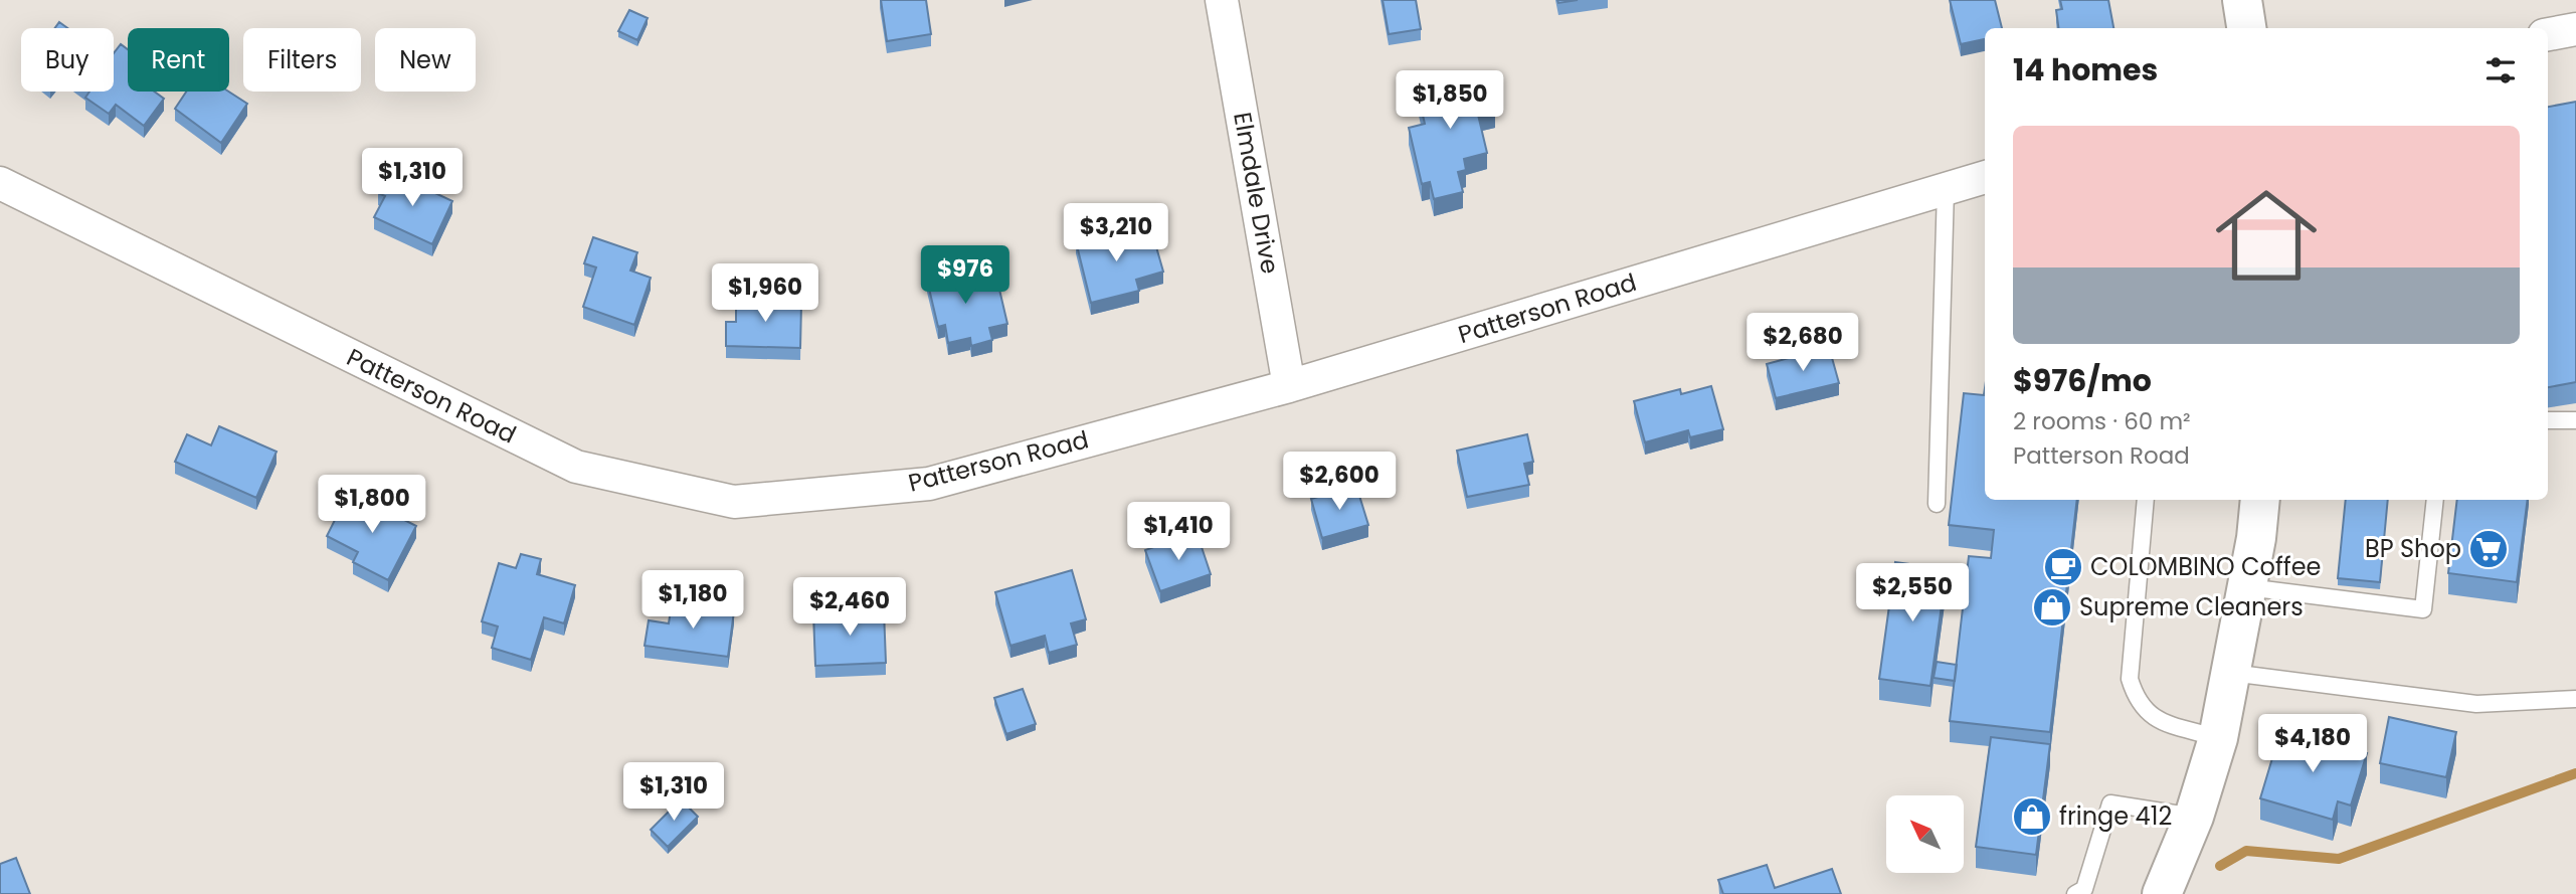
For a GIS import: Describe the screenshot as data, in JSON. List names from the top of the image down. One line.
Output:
{"streets":{"street":["Elmdale Drive","Patterson Road"]},"crossings":[["Elmdale Drive","Patterson Road"]],"places":{"supermarket":["BP Shop"],"cafe":["COLOMBINO Coffee"],"shop":["Supreme Cleaners","fringe 412"]},"north":"top left","page":{"chip":["Buy","Rent","Filters","New"],"heading":"14 homes","price":["$1,850","$1,310","$3,210","$976","$1,960","$2,680","$2,600","$1,800","$1,410","$2,550","$1,180","$2,460","$4,180","$1,310"],"list":[{"name":"$976/mo","note":"2 rooms · 60 m² · Patterson Road"}]}}
